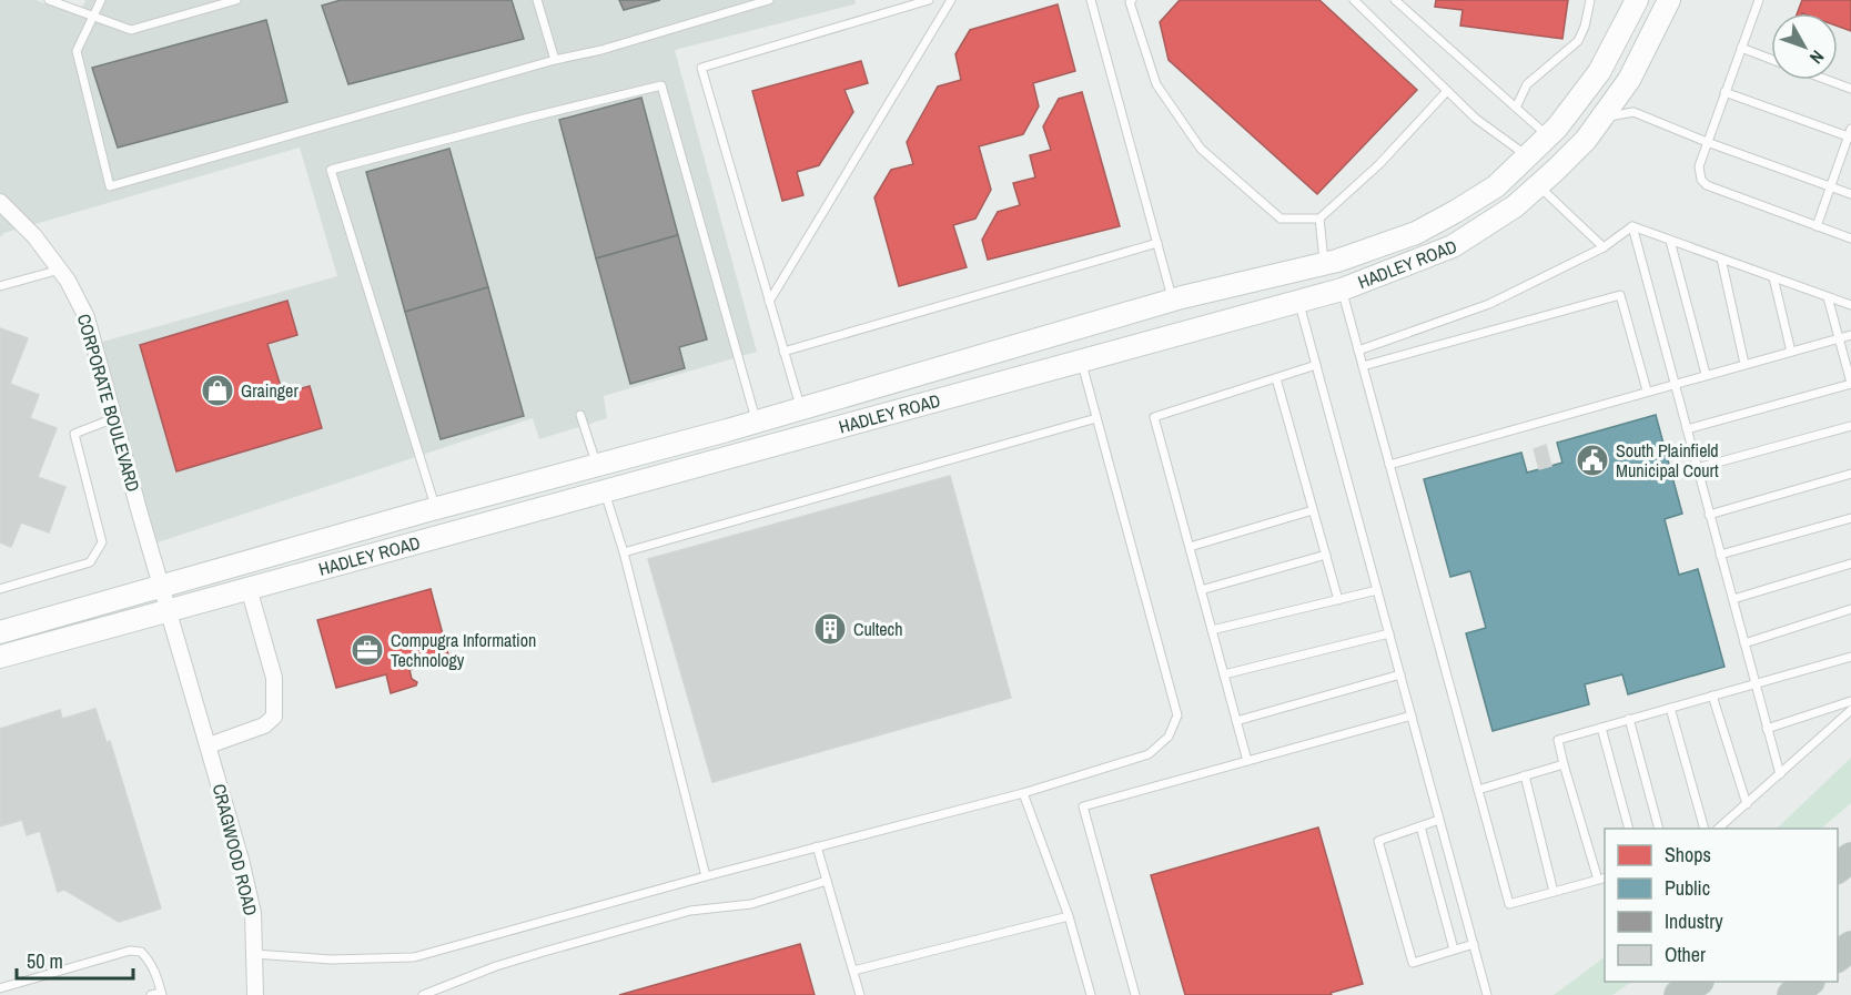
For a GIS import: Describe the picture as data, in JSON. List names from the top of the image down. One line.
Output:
{"streets":{"main road":["HADLEY ROAD"],"street":["CORPORATE BOULEVARD","CRAGWOOD ROAD"]},"crossings":[["HADLEY ROAD","CORPORATE BOULEVARD"],["HADLEY ROAD","CRAGWOOD ROAD"],["CORPORATE BOULEVARD","CRAGWOOD ROAD"]],"places":{"shop":["Grainger"],"public building":["South Plainfield Municipal Court"],"building":["Cultech"],"office":["Compugra Information Technology"]},"legend":["Shops","Public","Industry","Other"],"scale_bar":"50 m","north":"bottom right"}
